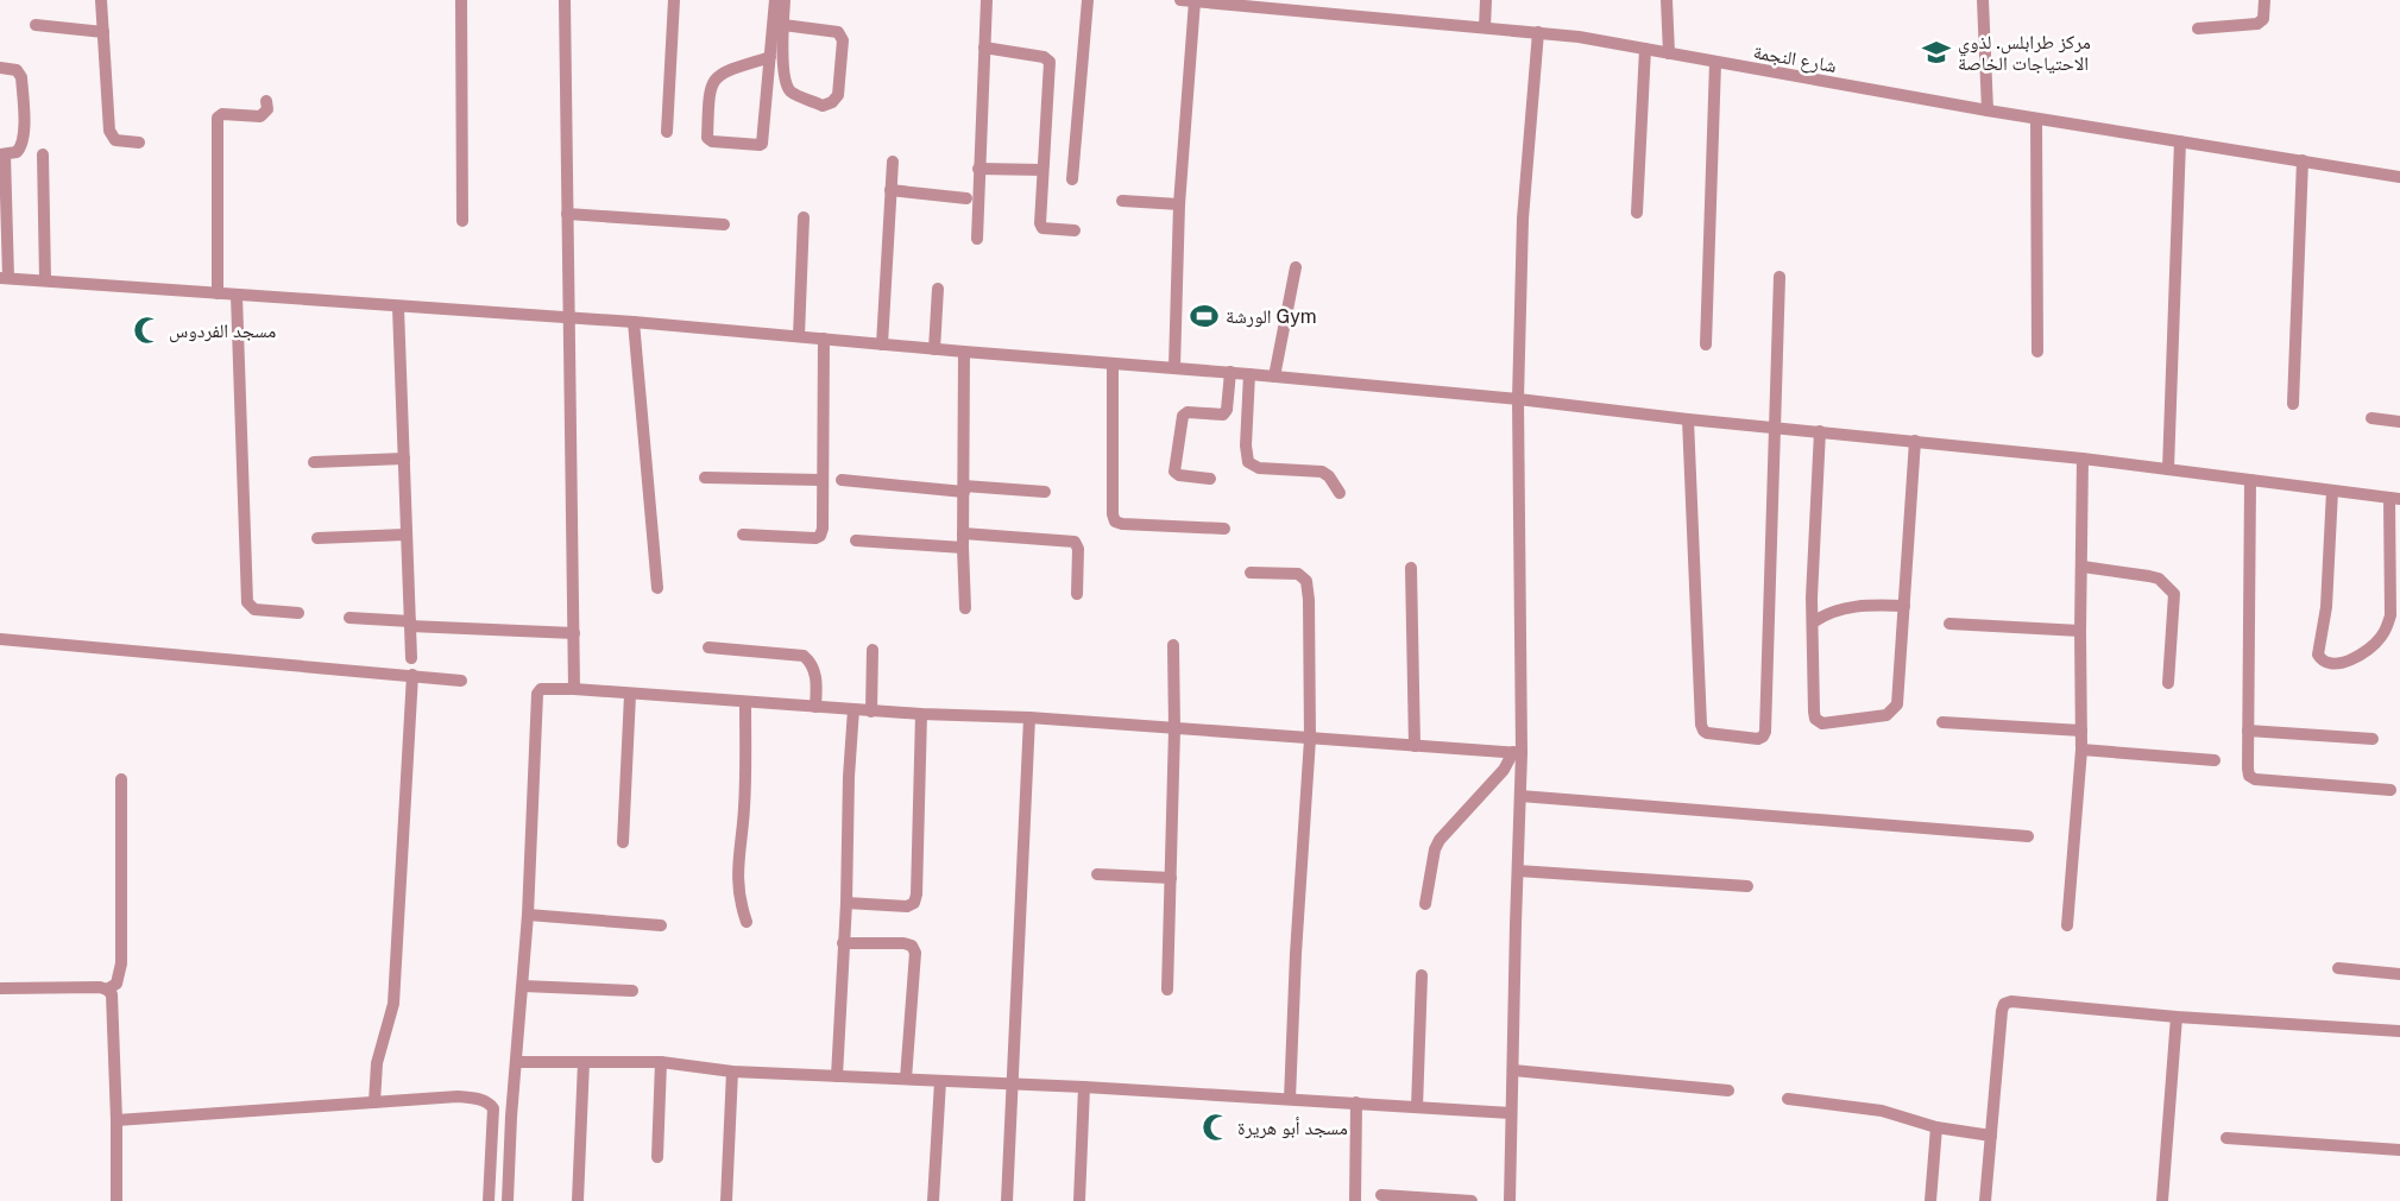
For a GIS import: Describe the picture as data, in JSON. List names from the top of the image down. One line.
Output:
{"streets":{"street":["شارع النجمة"]},"places":{"school or university":["مركز طرابلس. لذوي الاحتياجات الخاصة"],"sports":["الورشة Gym"],"mosque":["مسجد الفردوس","مسجد أبو هريرة"]}}
